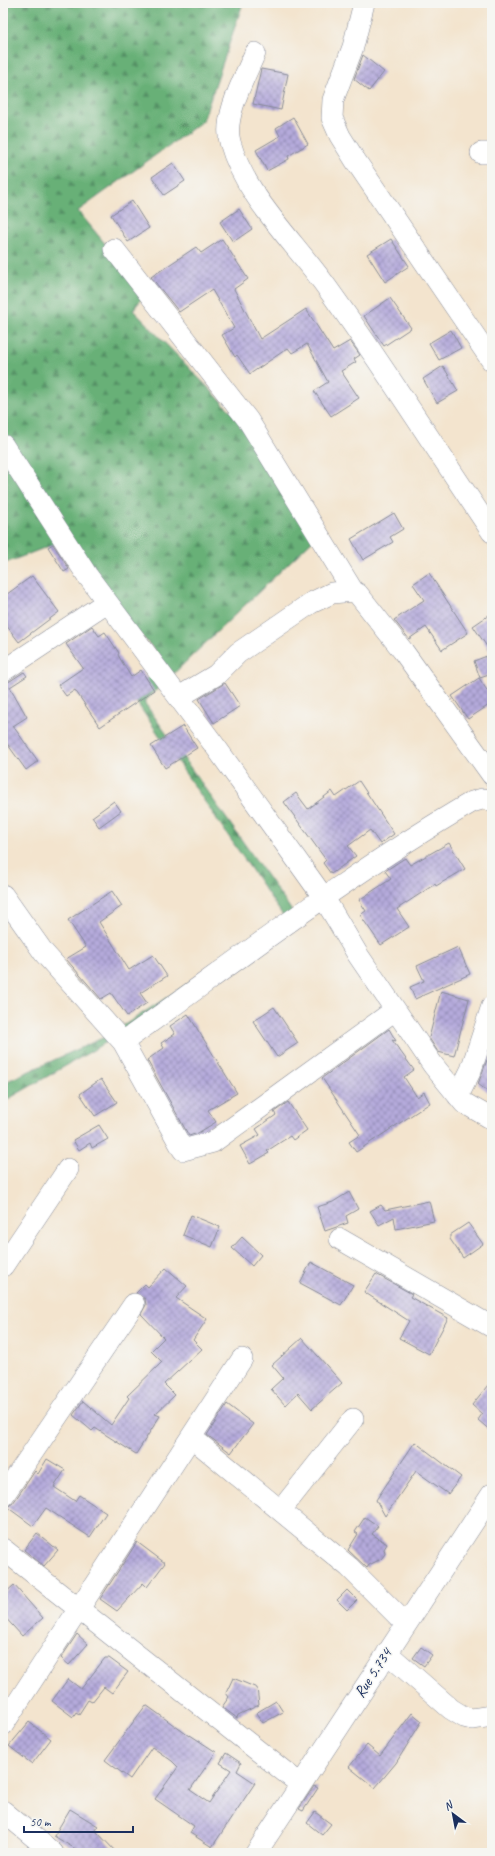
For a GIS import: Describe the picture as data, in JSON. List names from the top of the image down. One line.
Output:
{"streets":{"street":["Rue 5.734"]},"scale_bar":"50 m","north":"top left"}
